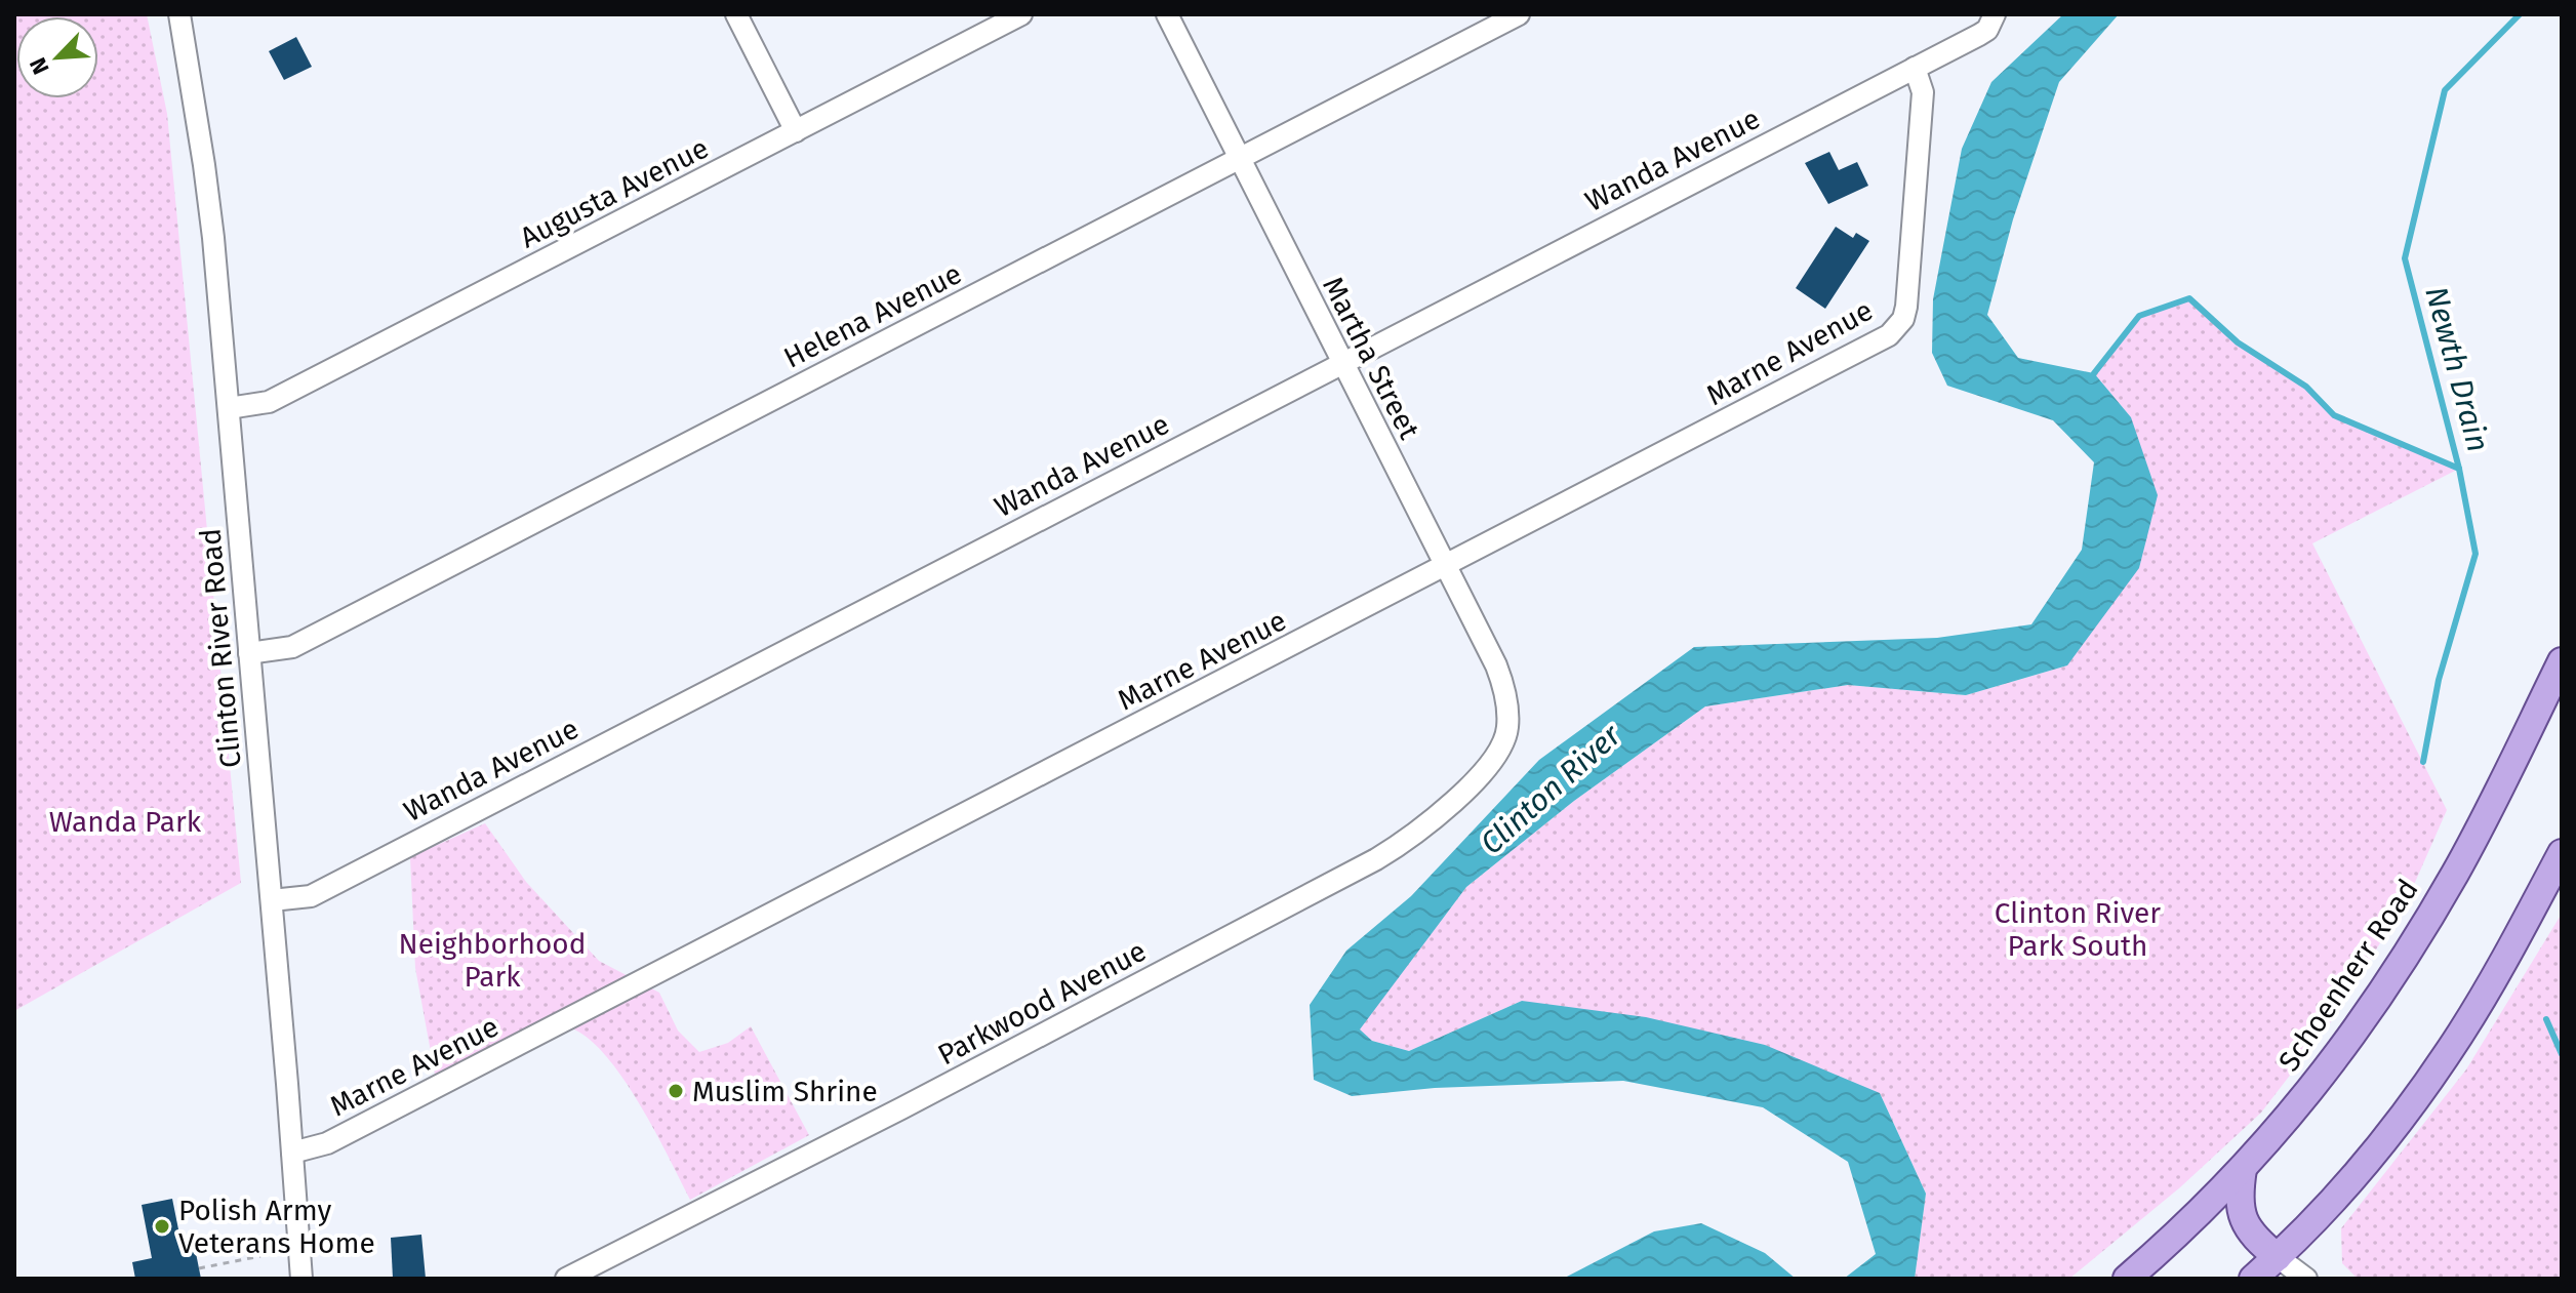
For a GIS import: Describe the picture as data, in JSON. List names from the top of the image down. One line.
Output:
{"streets":{"main road":["Schoenherr Road"],"street":["Wanda Avenue","Augusta Avenue","Helena Avenue","Marne Avenue","Martha Street","Clinton River Road","Parkwood Avenue"]},"crossings":[["Wanda Avenue","Marne Avenue"],["Wanda Avenue","Martha Street"],["Wanda Avenue","Clinton River Road"],["Augusta Avenue","Clinton River Road"],["Helena Avenue","Martha Street"],["Helena Avenue","Clinton River Road"],["Marne Avenue","Martha Street"],["Marne Avenue","Clinton River Road"],["Martha Street","Parkwood Avenue"]],"water":["Newth Drain","Clinton River"],"parks":["Wanda Park","Clinton River Park South","Neighborhood Park"],"places":["Muslim Shrine","Polish Army Veterans Home"],"north":"bottom left"}
